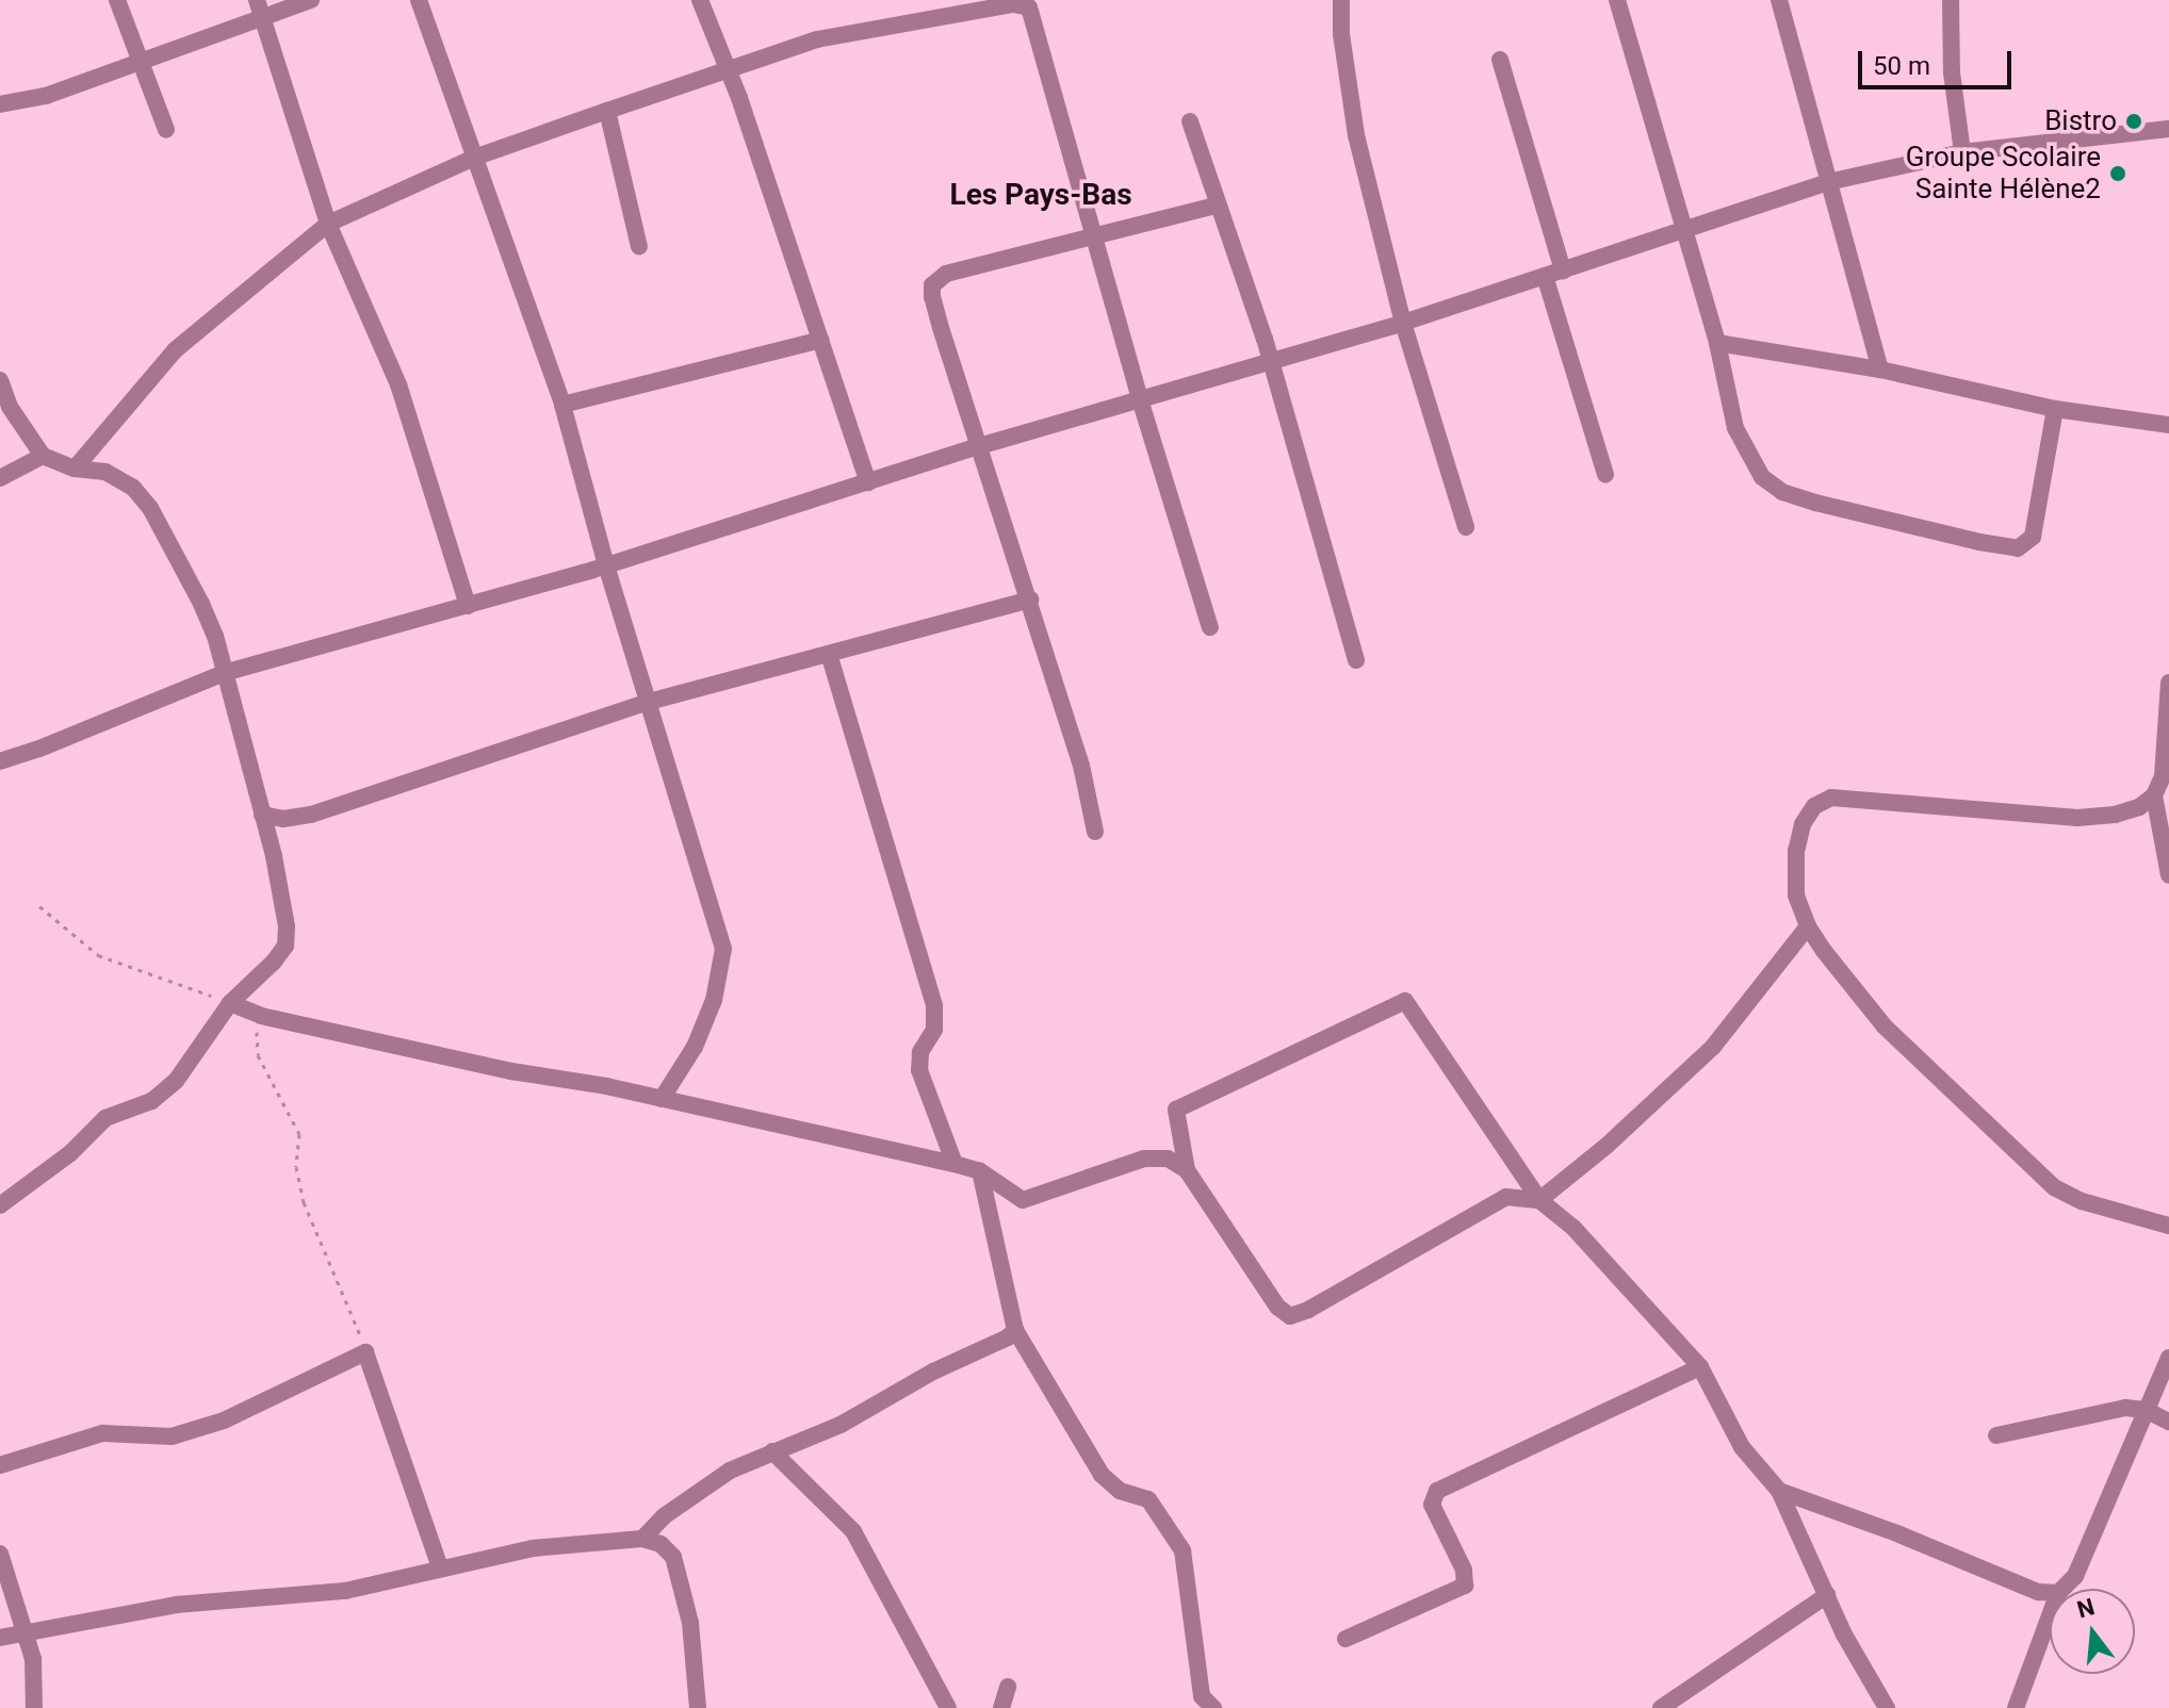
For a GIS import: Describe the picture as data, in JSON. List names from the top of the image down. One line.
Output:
{"districts":["Les Pays-Bas"],"places":["Bistro","Groupe Scolaire Sainte Hélène2"],"scale_bar":"50 m","north":"top"}
